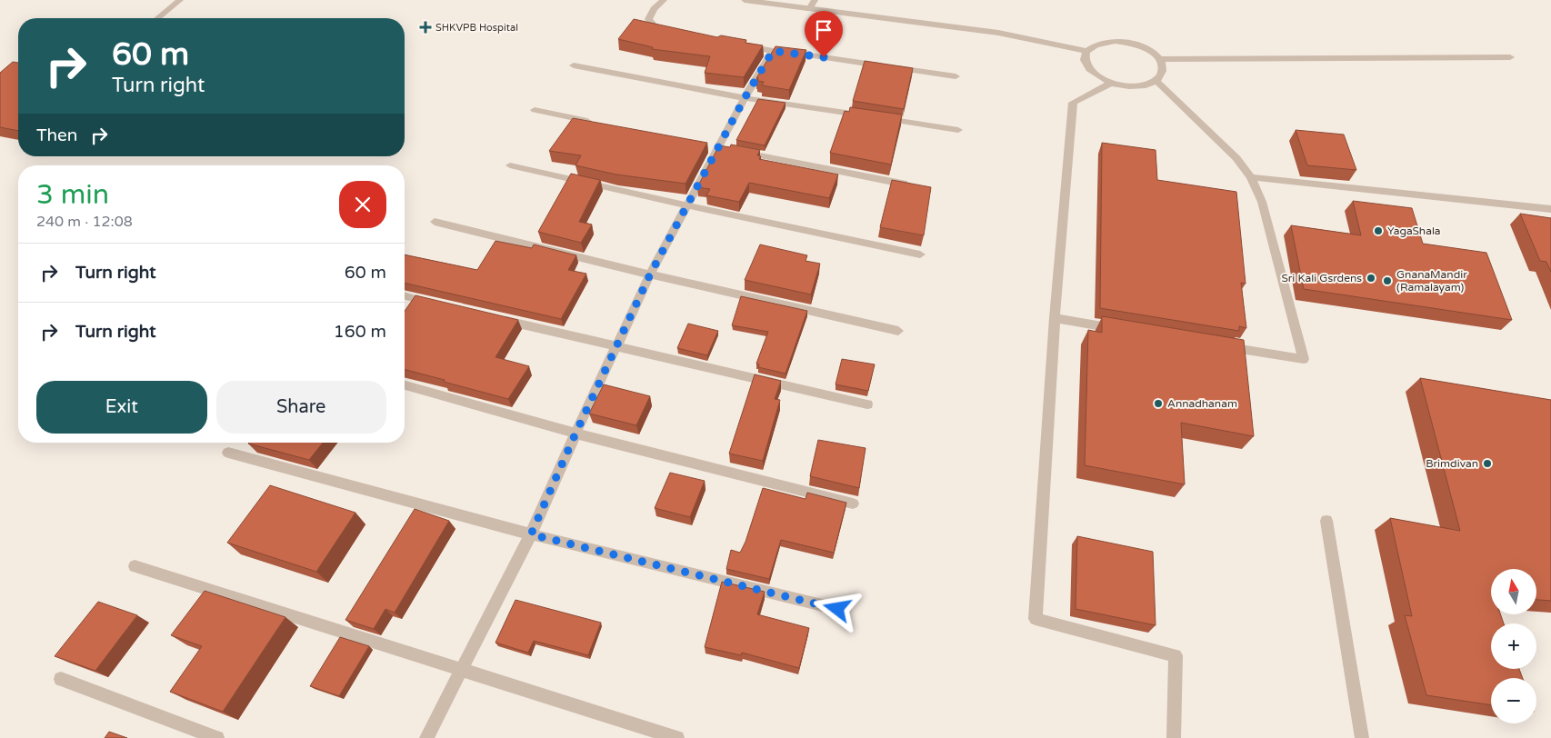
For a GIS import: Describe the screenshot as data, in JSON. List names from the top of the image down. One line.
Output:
{"places":{"health":["SHKVPB Hospital"],"other":["YagaShala","Sri Kali Gsrdens","GnanaMandir (Ramalayam)","Annadhanam","Brimdivan"]},"north":"top","page":{"turn":["60 m","Turn right"],"then":"Then","heading":["3 min","240 m · 12:08"],"list":[{"name":"Turn right","value":"60 m"},{"name":"Turn right","value":"160 m"}],"buttons":["Exit","Share"],"map_buttons":["+","−"]}}
